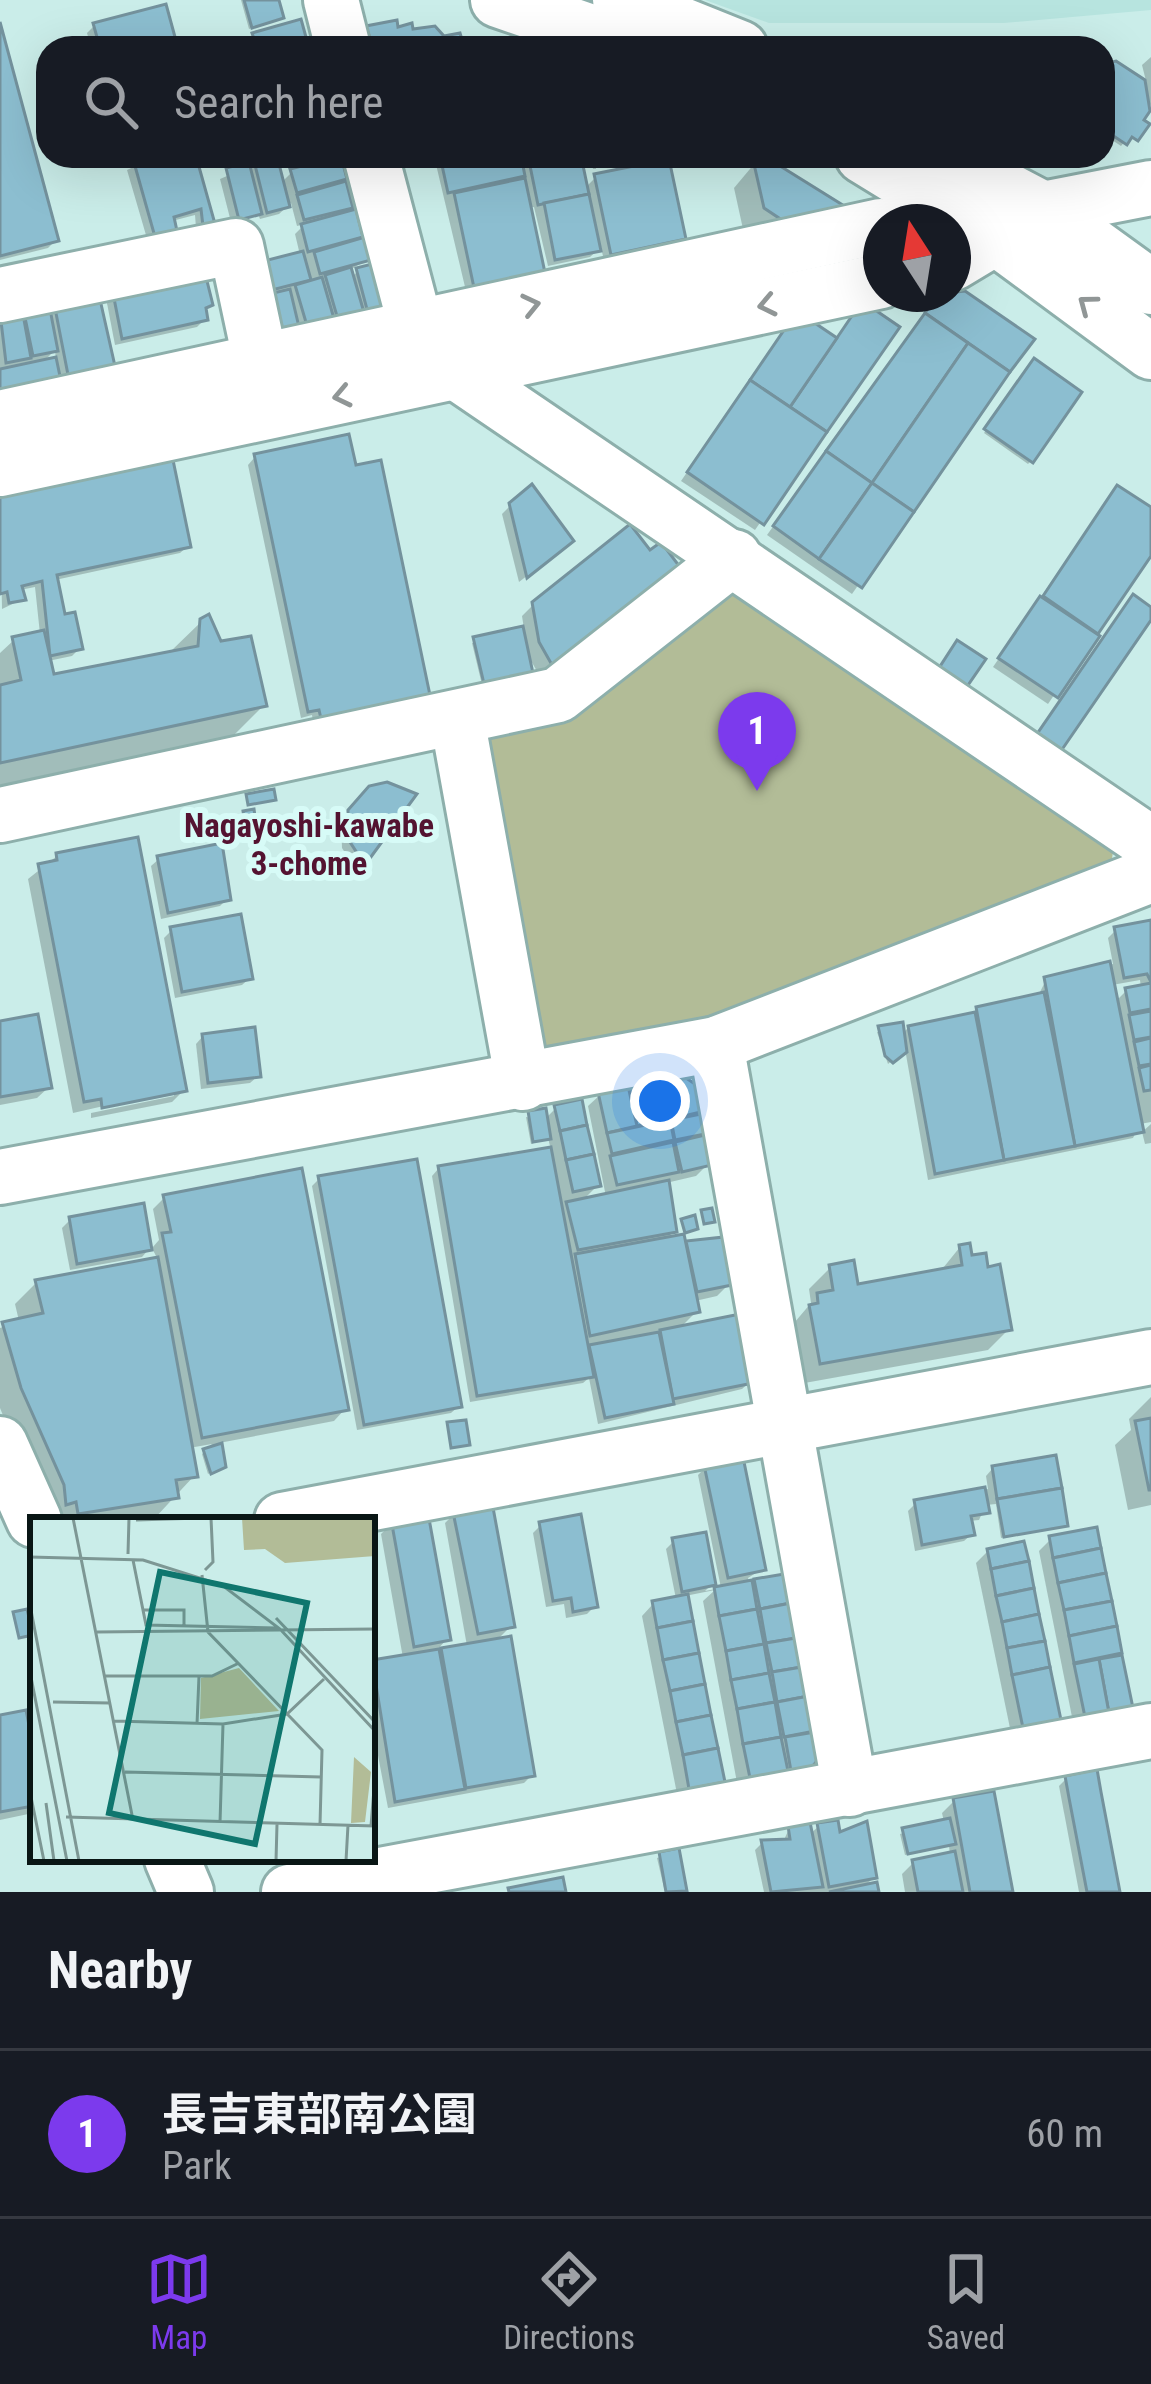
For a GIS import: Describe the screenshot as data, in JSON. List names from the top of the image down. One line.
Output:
{"districts":["Nagayoshi-kawabe 3-chome"],"north":"top","page":{"search":"Search here","pins":"1","heading":"Nearby","list":[{"mark":"1","name":"長吉東部南公園","note":"Park","value":"60 m"}],"nav":["Map","Directions","Saved"]}}
